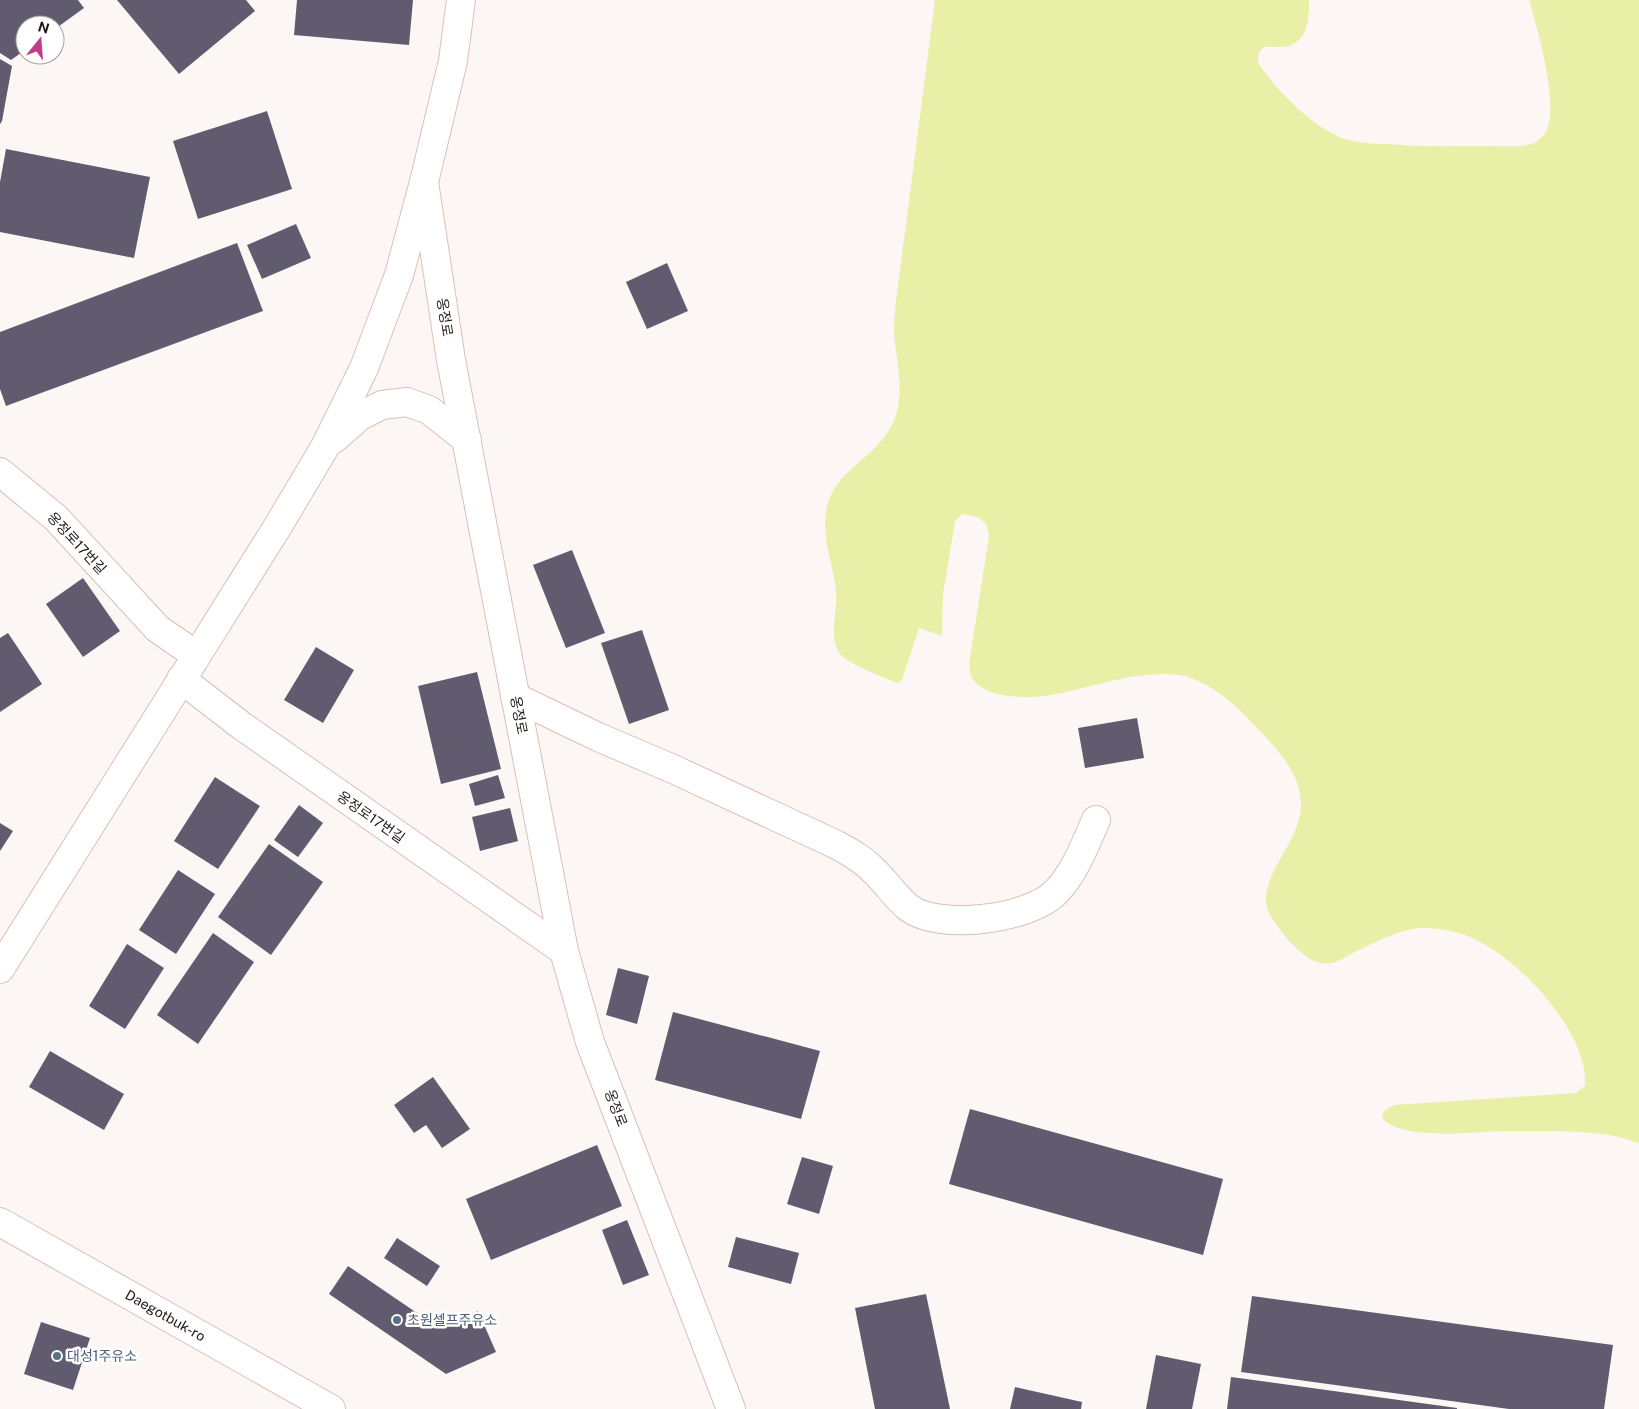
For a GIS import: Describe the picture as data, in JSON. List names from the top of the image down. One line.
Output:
{"streets":{"street":["옹정로","옹정로17번길","Daegotbuk-ro"]},"crossings":[["옹정로","옹정로17번길"]],"places":["초원셀프주유소","대성1주유소"],"north":"top"}
